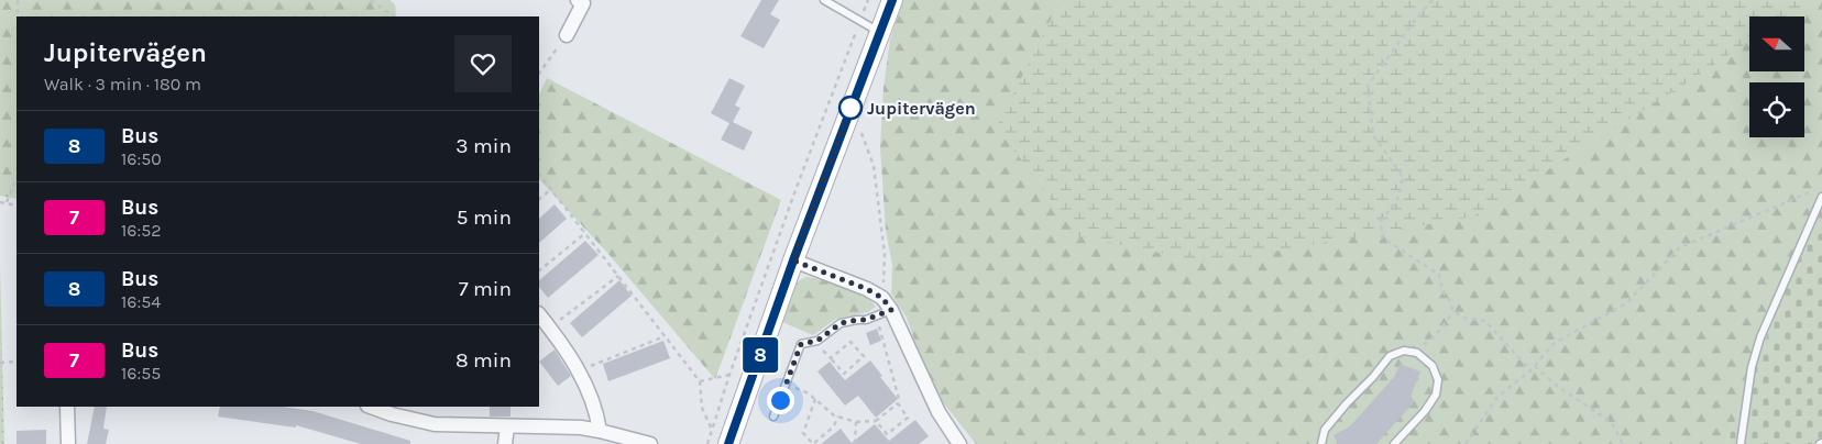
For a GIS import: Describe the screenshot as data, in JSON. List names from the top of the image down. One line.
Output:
{"places":["Jupitervägen"],"lines":["bus line 8"],"north":"left","page":{"on_map":"8","heading":["Jupitervägen","Walk · 3 min · 180 m"],"list":[{"mark":"8","name":"Bus","note":"16:50","value":"3 min"},{"mark":"7","name":"Bus","note":"16:52","value":"5 min"},{"mark":"8","name":"Bus","note":"16:54","value":"7 min"},{"mark":"7","name":"Bus","note":"16:55","value":"8 min"}]}}
